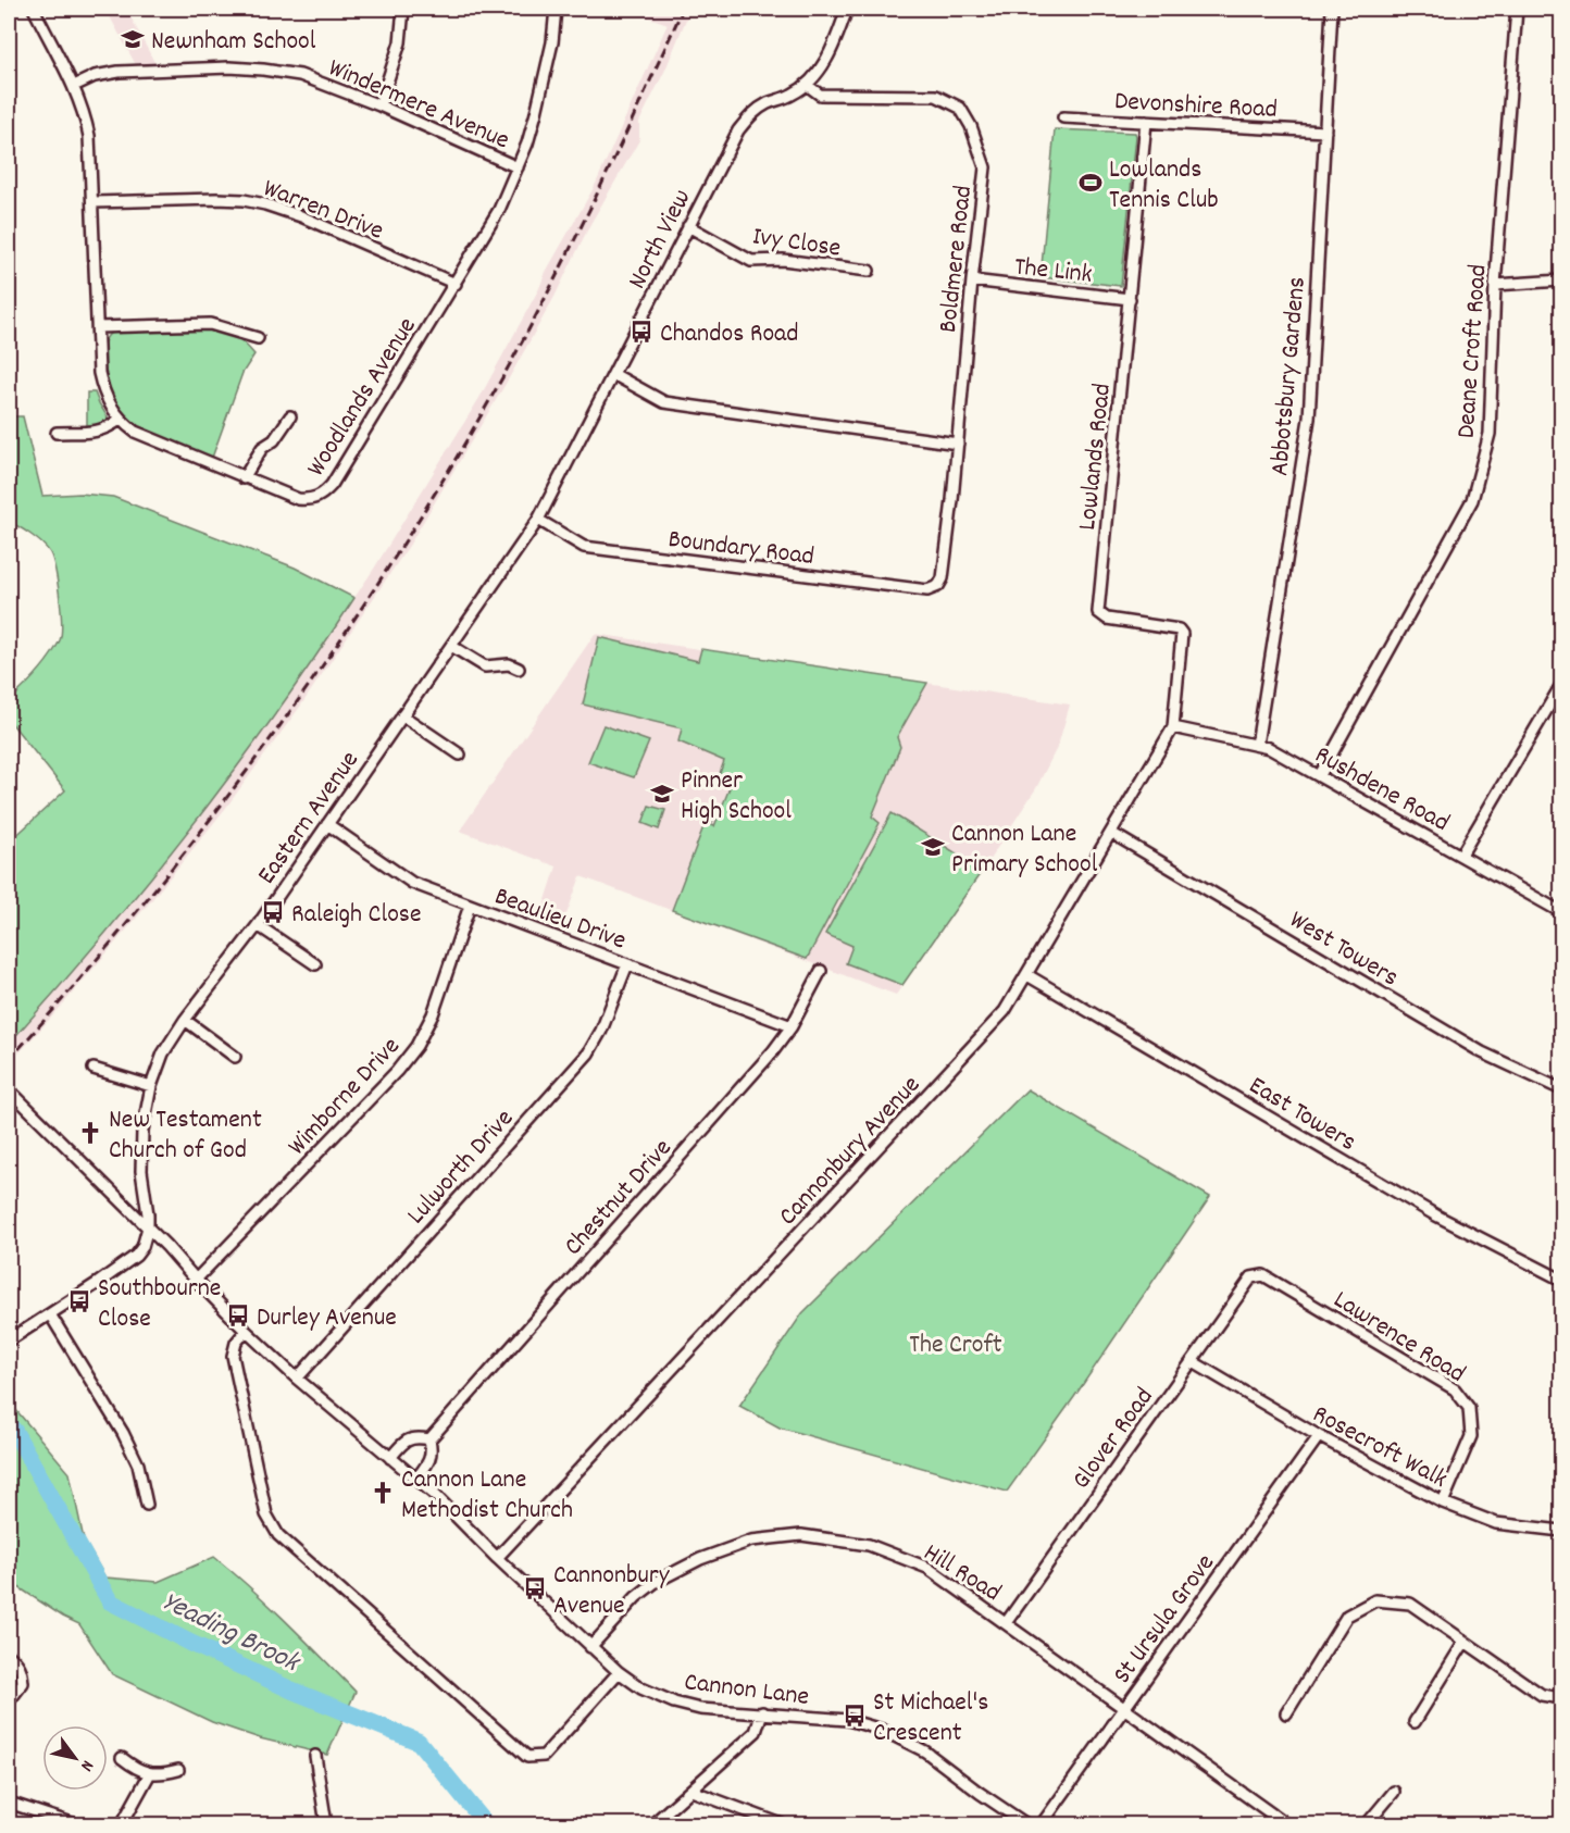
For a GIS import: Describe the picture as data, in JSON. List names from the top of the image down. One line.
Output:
{"streets":{"street":["Windermere Avenue","Devonshire Road","Warren Drive","North View","Ivy Close","Boldmere Road","The Link","Deane Croft Road","Abbotsbury Gardens","Woodlands Avenue","Lowlands Road","Boundary Road","Rushdene Road","Eastern Avenue","Beaulieu Drive","West Towers","Wimborne Drive","East Towers","Cannonbury Avenue","Lulworth Drive","Chestnut Drive","Lawrence Road","Glover Road","Rosecroft Walk","Hill Road","St Ursula Grove","Cannon Lane"]},"crossings":[["Windermere Avenue","Woodlands Avenue"],["Devonshire Road","Abbotsbury Gardens"],["Devonshire Road","Lowlands Road"],["Warren Drive","Woodlands Avenue"],["North View","Ivy Close"],["North View","Boldmere Road"],["North View","Boundary Road"],["North View","Eastern Avenue"],["Boldmere Road","The Link"],["Boldmere Road","Boundary Road"],["The Link","Lowlands Road"],["Deane Croft Road","Rushdene Road"],["Abbotsbury Gardens","Rushdene Road"],["Lowlands Road","Rushdene Road"],["Lowlands Road","Cannonbury Avenue"],["Rushdene Road","Cannonbury Avenue"],["Eastern Avenue","Beaulieu Drive"],["Eastern Avenue","Cannon Lane"],["Beaulieu Drive","Wimborne Drive"],["Beaulieu Drive","Lulworth Drive"],["Beaulieu Drive","Chestnut Drive"],["West Towers","Cannonbury Avenue"],["Wimborne Drive","Cannon Lane"],["East Towers","Cannonbury Avenue"],["Cannonbury Avenue","Cannon Lane"],["Lulworth Drive","Cannon Lane"],["Lawrence Road","Glover Road"],["Lawrence Road","Rosecroft Walk"],["Glover Road","Rosecroft Walk"],["Glover Road","Hill Road"],["Rosecroft Walk","St Ursula Grove"],["Hill Road","St Ursula Grove"],["Hill Road","Cannon Lane"]],"water":["Yeading Brook"],"parks":["The Croft"],"places":{"school or university":["Newnham School","Pinner High School","Cannon Lane Primary School"],"sports":["Lowlands Tennis Club"],"bus stop":["Chandos Road","Raleigh Close","Southbourne Close","Durley Avenue","Cannonbury Avenue","St Michael's Crescent"],"church":["New Testament Church of God","Cannon Lane Methodist Church"]},"north":"bottom right"}
